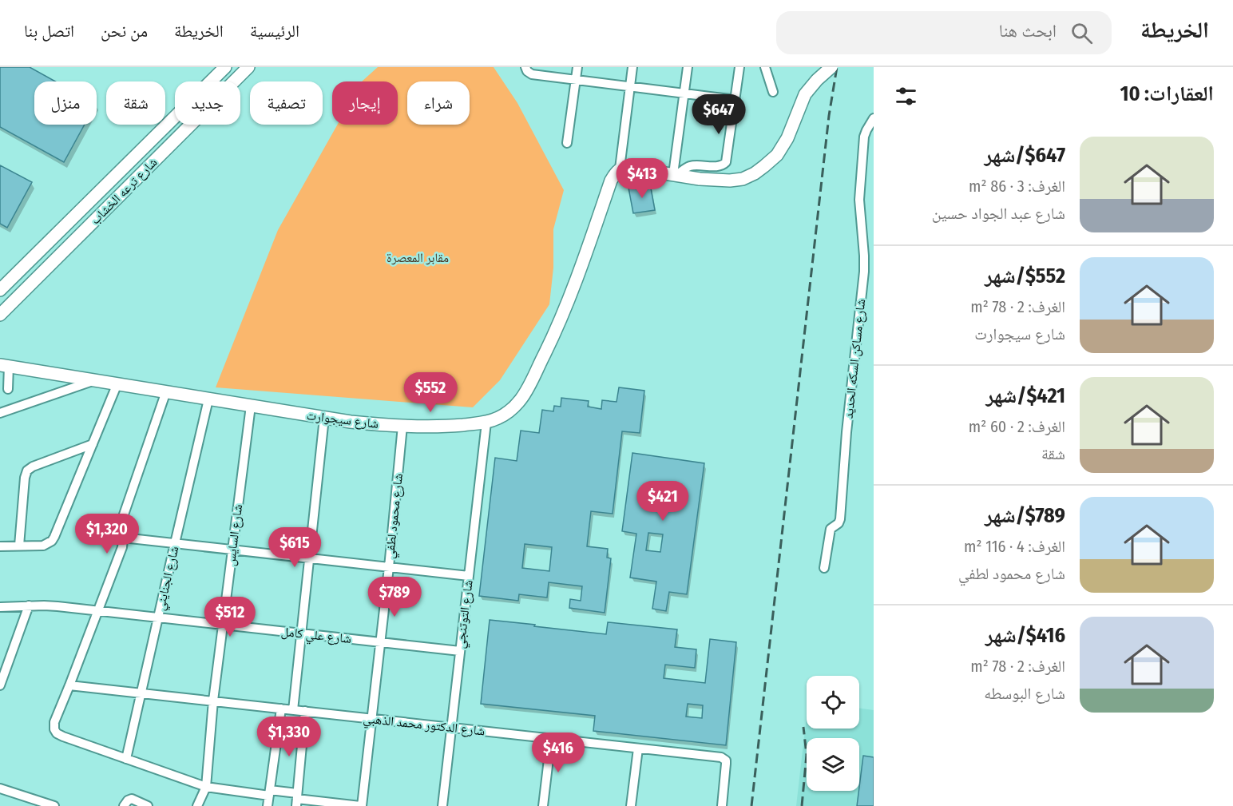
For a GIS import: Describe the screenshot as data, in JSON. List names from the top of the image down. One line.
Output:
{"streets":{"street":["شارع ترعه الخشاب","شارع مساكن السكه الحديد","شارع سيجوارت","شارع محمود لطفي","شارع السايس","شارع الجنايني","شارع التوتنجي","شارع علي كامل","شارع الدكتور محمد الذهبي"]},"crossings":[["شارع سيجوارت","شارع محمود لطفي"],["شارع سيجوارت","شارع السايس"],["شارع سيجوارت","شارع الجنايني"],["شارع سيجوارت","شارع التوتنجي"],["شارع محمود لطفي","شارع علي كامل"],["شارع محمود لطفي","شارع الدكتور محمد الذهبي"],["شارع السايس","شارع علي كامل"],["شارع السايس","شارع الدكتور محمد الذهبي"],["شارع الجنايني","شارع علي كامل"],["شارع الجنايني","شارع الدكتور محمد الذهبي"],["شارع التوتنجي","شارع علي كامل"],["شارع التوتنجي","شارع الدكتور محمد الذهبي"]],"parks":["مقابر المعصرة"],"page":{"header":"الخريطة","search":"ابحث هنا","nav":["الرئيسية","الخريطة","من نحن","اتصل بنا"],"heading":"العقارات: 10","chip":["شراء","إيجار","تصفية","جديد","شقة","منزل"],"price":["$647","$413","$552","$421","$1,320","$615","$789","$512","$1,330","$416"],"list":[{"name":"$647/شهر","note":"الغرف: 3 · 86 m² · شارع عبد الجواد حسين"},{"name":"$552/شهر","note":"الغرف: 2 · 78 m² · شارع سيجوارت"},{"name":"$421/شهر","note":"الغرف: 2 · 60 m² · شقة"},{"name":"$789/شهر","note":"الغرف: 4 · 116 m² · شارع محمود لطفي"},{"name":"$416/شهر","note":"الغرف: 2 · 78 m² · شارع البوسطه"}]}}
